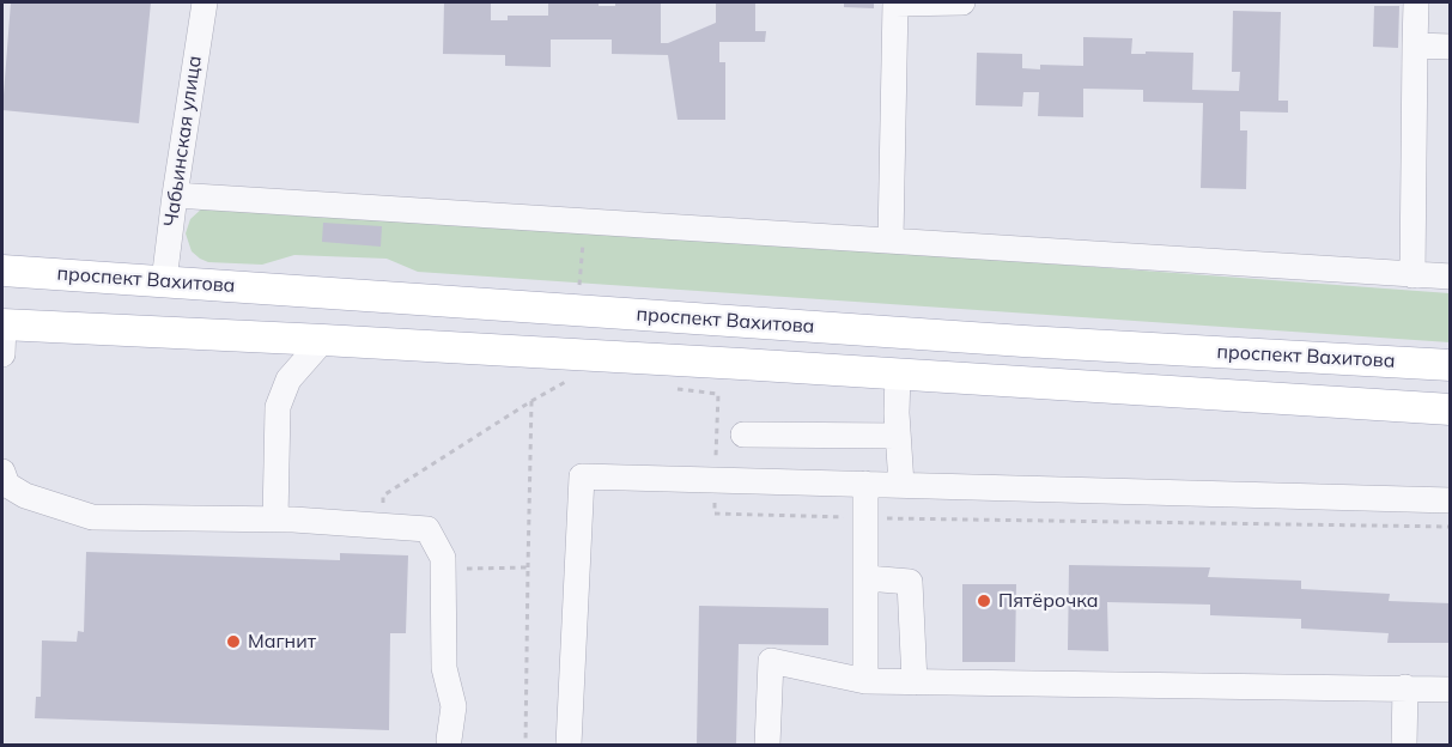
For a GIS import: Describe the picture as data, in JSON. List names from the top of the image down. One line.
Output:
{"streets":{"main road":["проспект Вахитова"],"street":["Чабьинская улица"]},"crossings":[["Чабьинская улица","проспект Вахитова"]],"places":["Пятёрочка","Магнит"]}
